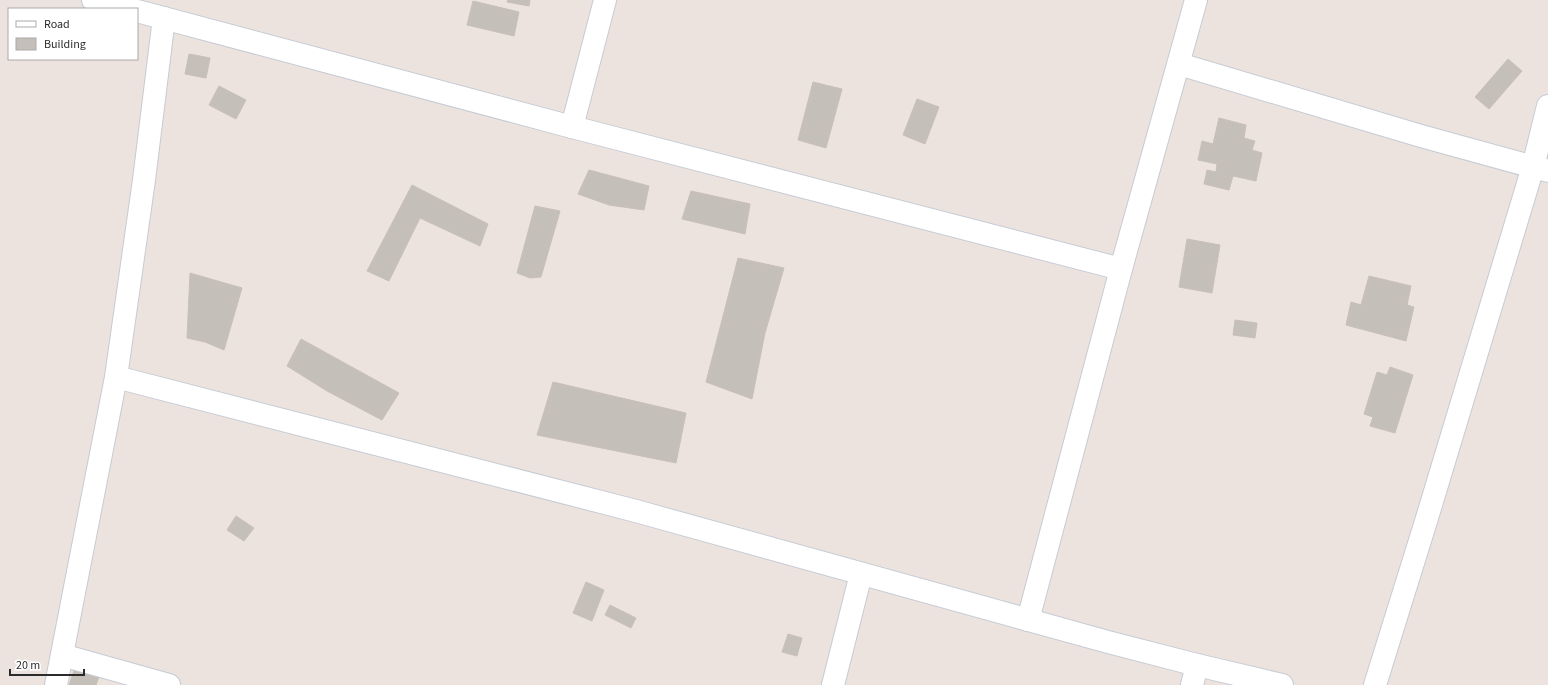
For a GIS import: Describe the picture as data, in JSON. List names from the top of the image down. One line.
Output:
{"legend":["Road","Building"],"scale_bar":"20 m"}
